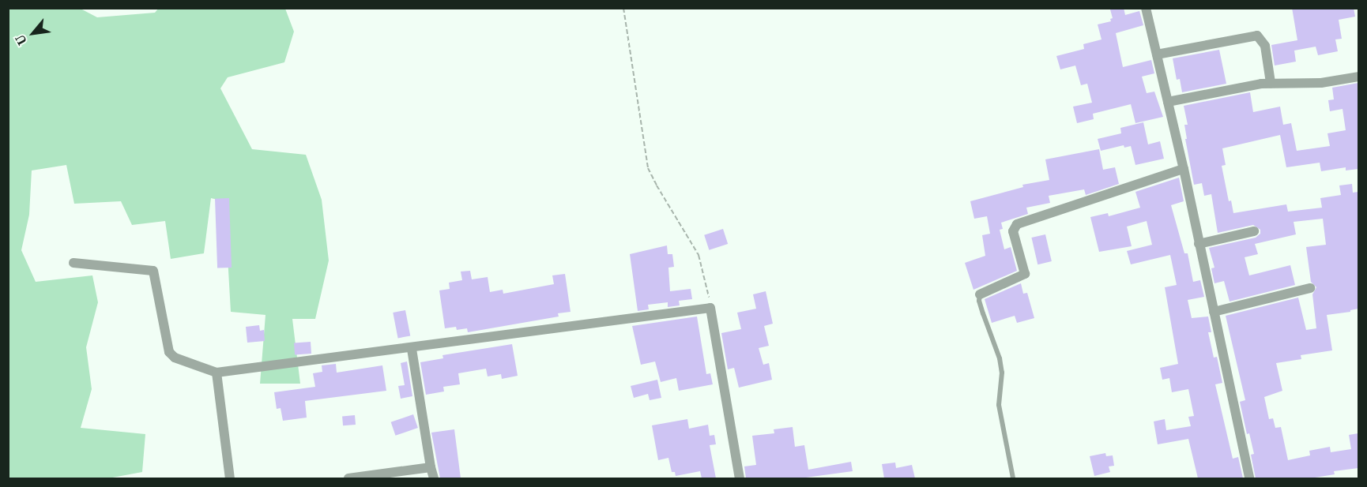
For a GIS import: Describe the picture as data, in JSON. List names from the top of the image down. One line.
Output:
{"north":"bottom left"}
